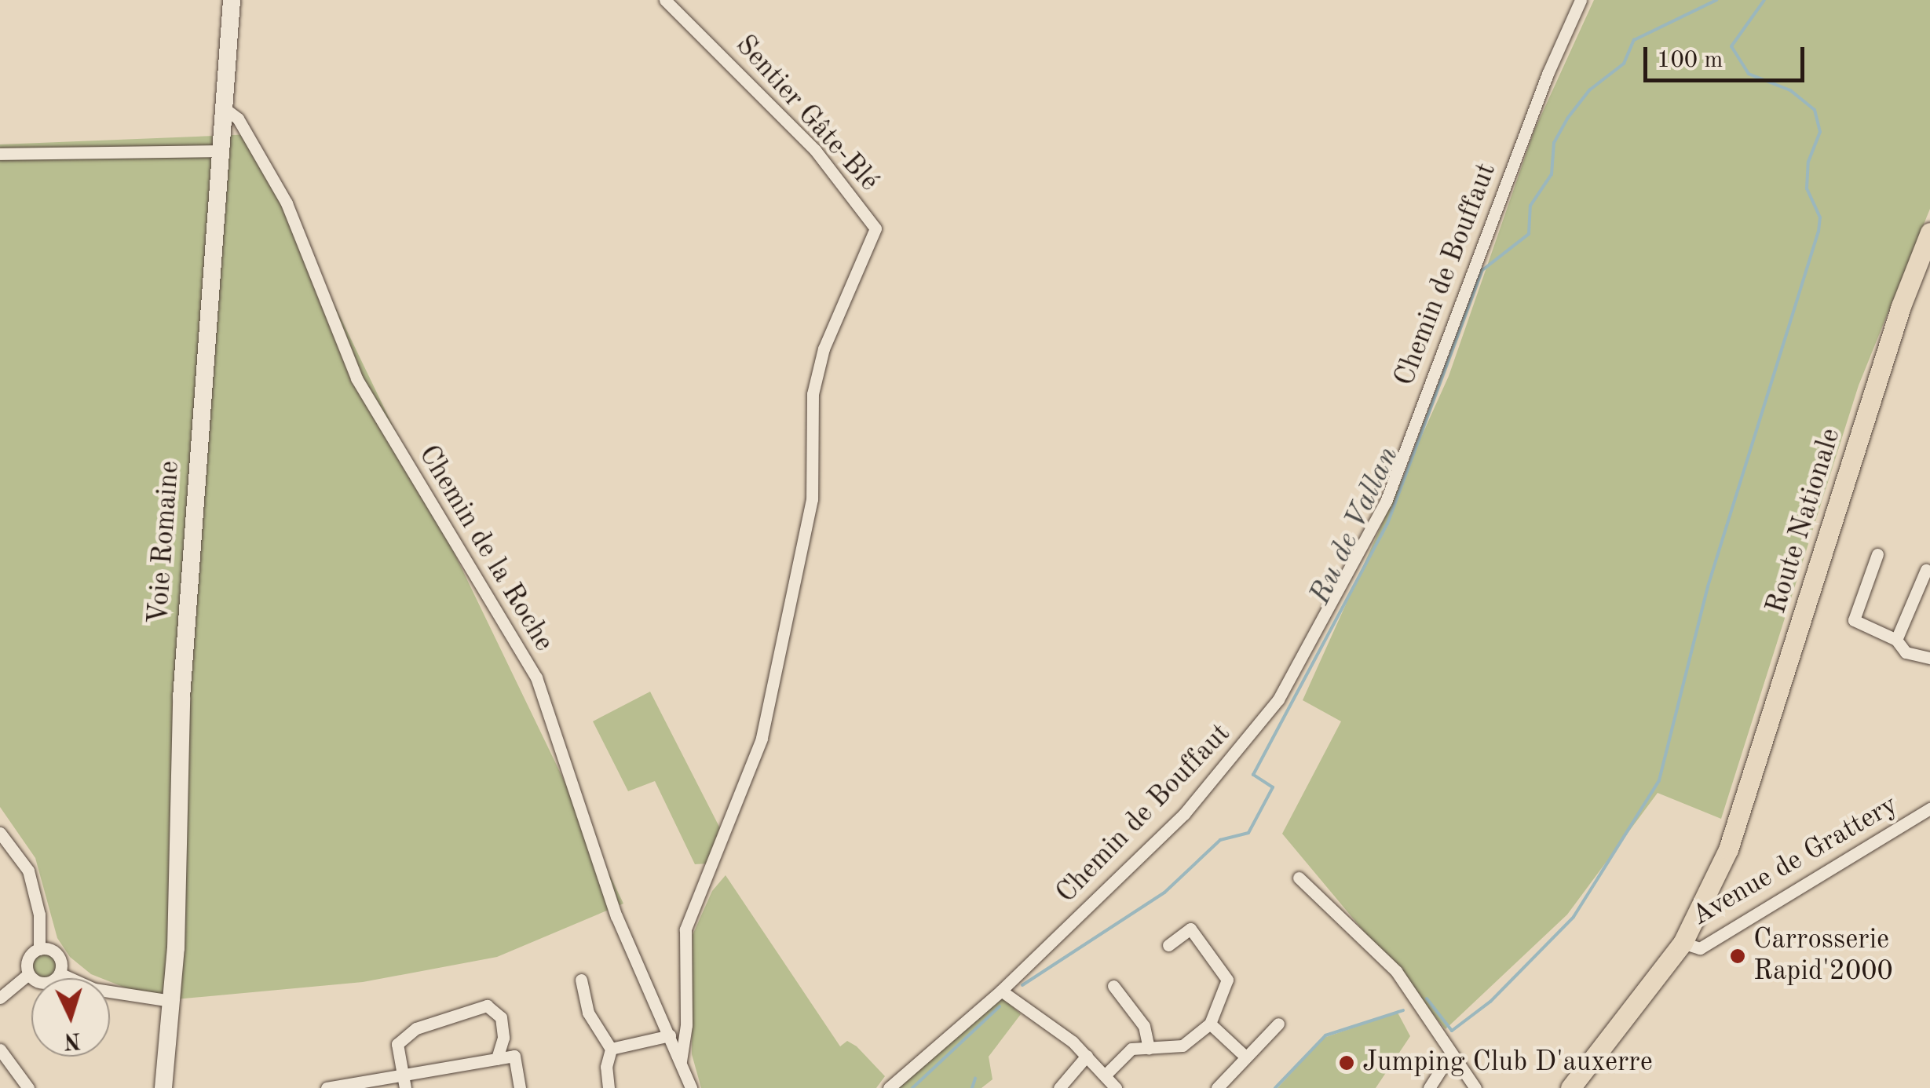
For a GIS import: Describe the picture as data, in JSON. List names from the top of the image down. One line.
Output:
{"streets":{"main road":["Route Nationale","Voie Romaine"],"street":["Sentier Gâte-Blé","Chemin de Bouffaut","Chemin de la Roche","Avenue de Grattery"]},"crossings":[["Sentier Gâte-Blé","Chemin de la Roche"],["Route Nationale","Avenue de Grattery"],["Voie Romaine","Chemin de la Roche"]],"water":["Ru de Vallan"],"places":["Carrosserie Rapid'2000","Jumping Club D'auxerre"],"scale_bar":"100 m","north":"bottom"}
